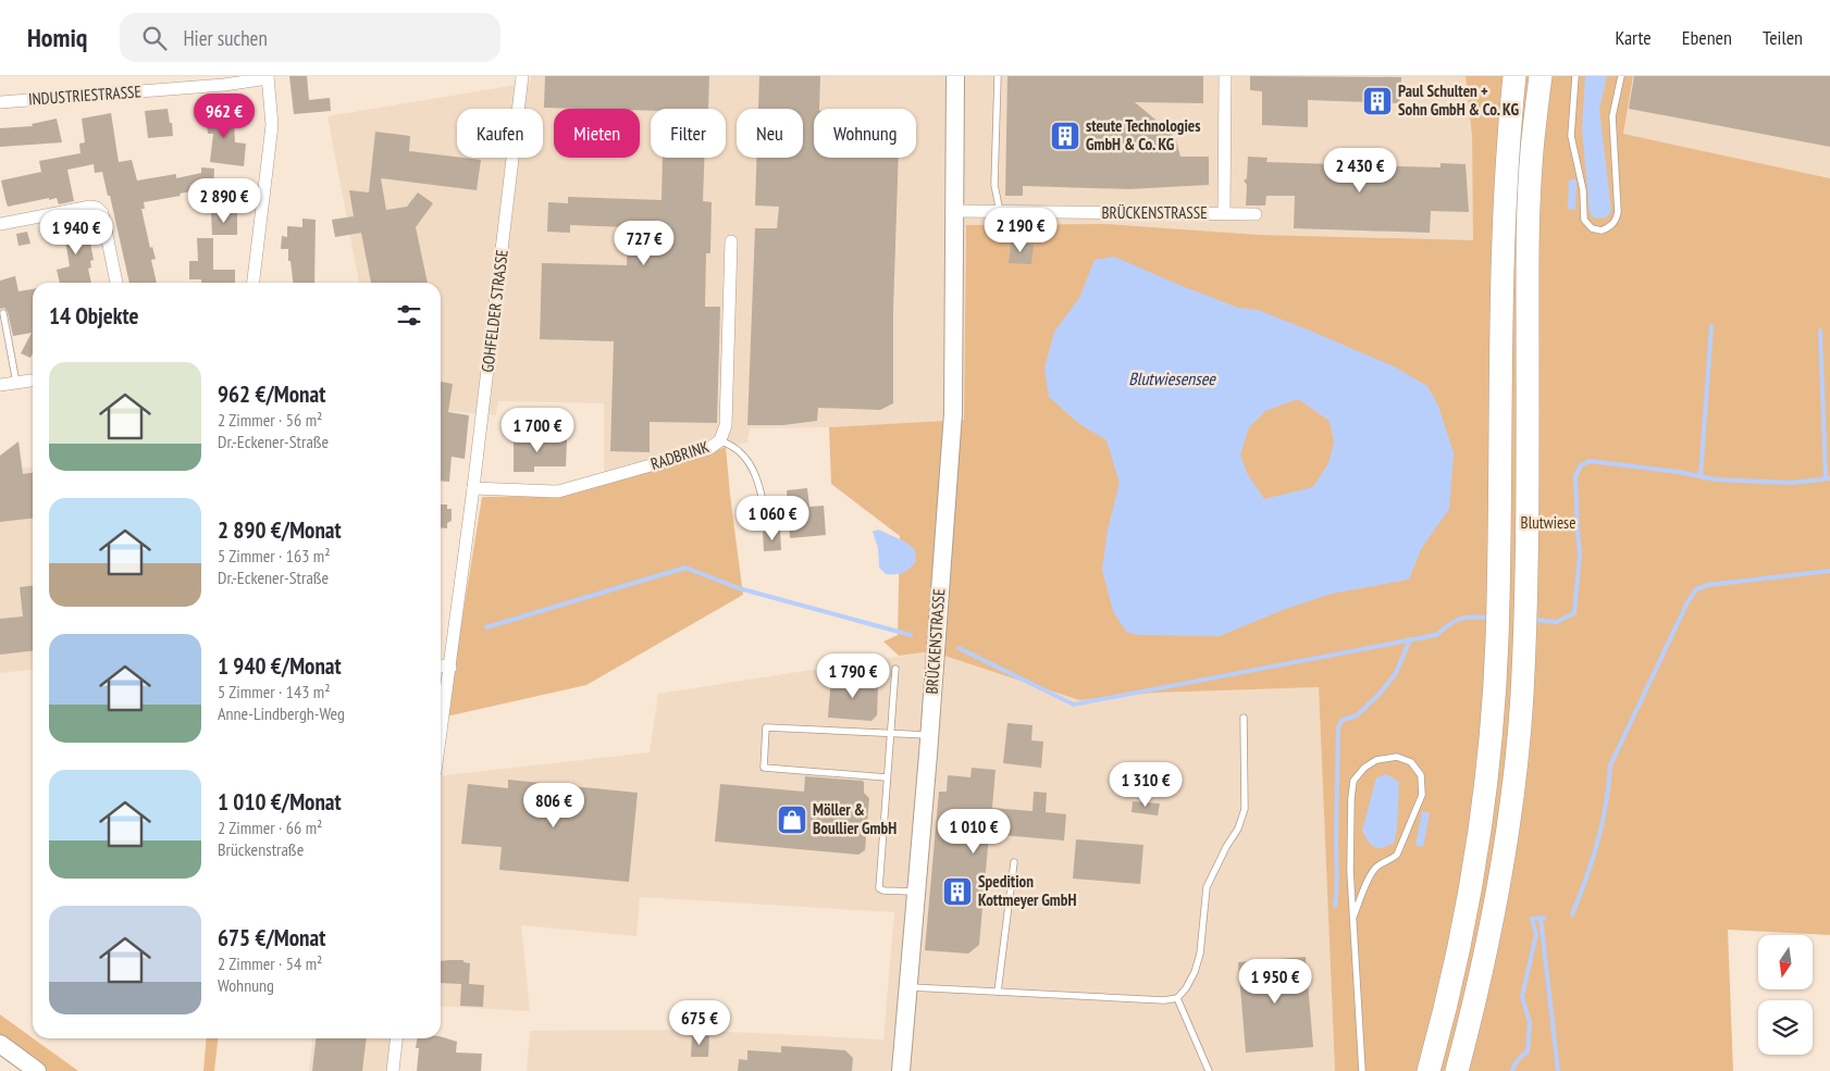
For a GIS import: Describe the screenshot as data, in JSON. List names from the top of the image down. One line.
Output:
{"streets":{"main road":["BRÜCKENSTRASSE"],"street":["INDUSTRIESTRASSE","GOHFELDER STRASSE","RADBRINK"]},"crossings":[["GOHFELDER STRASSE","RADBRINK"]],"water":["Blutwiesensee"],"parks":["Blutwiese"],"places":{"building":["Paul Schulten + Sohn GmbH & Co. KG","steute Technologies GmbH & Co. KG","Spedition Kottmeyer GmbH"],"shop":["Möller & Boullier GmbH"]},"north":"bottom","page":{"header":"Homiq","search":"Hier suchen","nav":["Karte","Ebenen","Teilen"],"price":["962 €","2 430 €","2 890 €","2 190 €","1 940 €","727 €","1 700 €","1 060 €","1 790 €","1 310 €","806 €","1 010 €","1 950 €","675 €"],"chip":["Kaufen","Mieten","Filter","Neu","Wohnung"],"heading":"14 Objekte","list":[{"name":"962 €/Monat","note":"2 Zimmer · 56 m² · Dr.-Eckener-Straße"},{"name":"2 890 €/Monat","note":"5 Zimmer · 163 m² · Dr.-Eckener-Straße"},{"name":"1 940 €/Monat","note":"5 Zimmer · 143 m² · Anne-Lindbergh-Weg"},{"name":"1 010 €/Monat","note":"2 Zimmer · 66 m² · Brückenstraße"},{"name":"675 €/Monat","note":"2 Zimmer · 54 m² · Wohnung"}]}}
